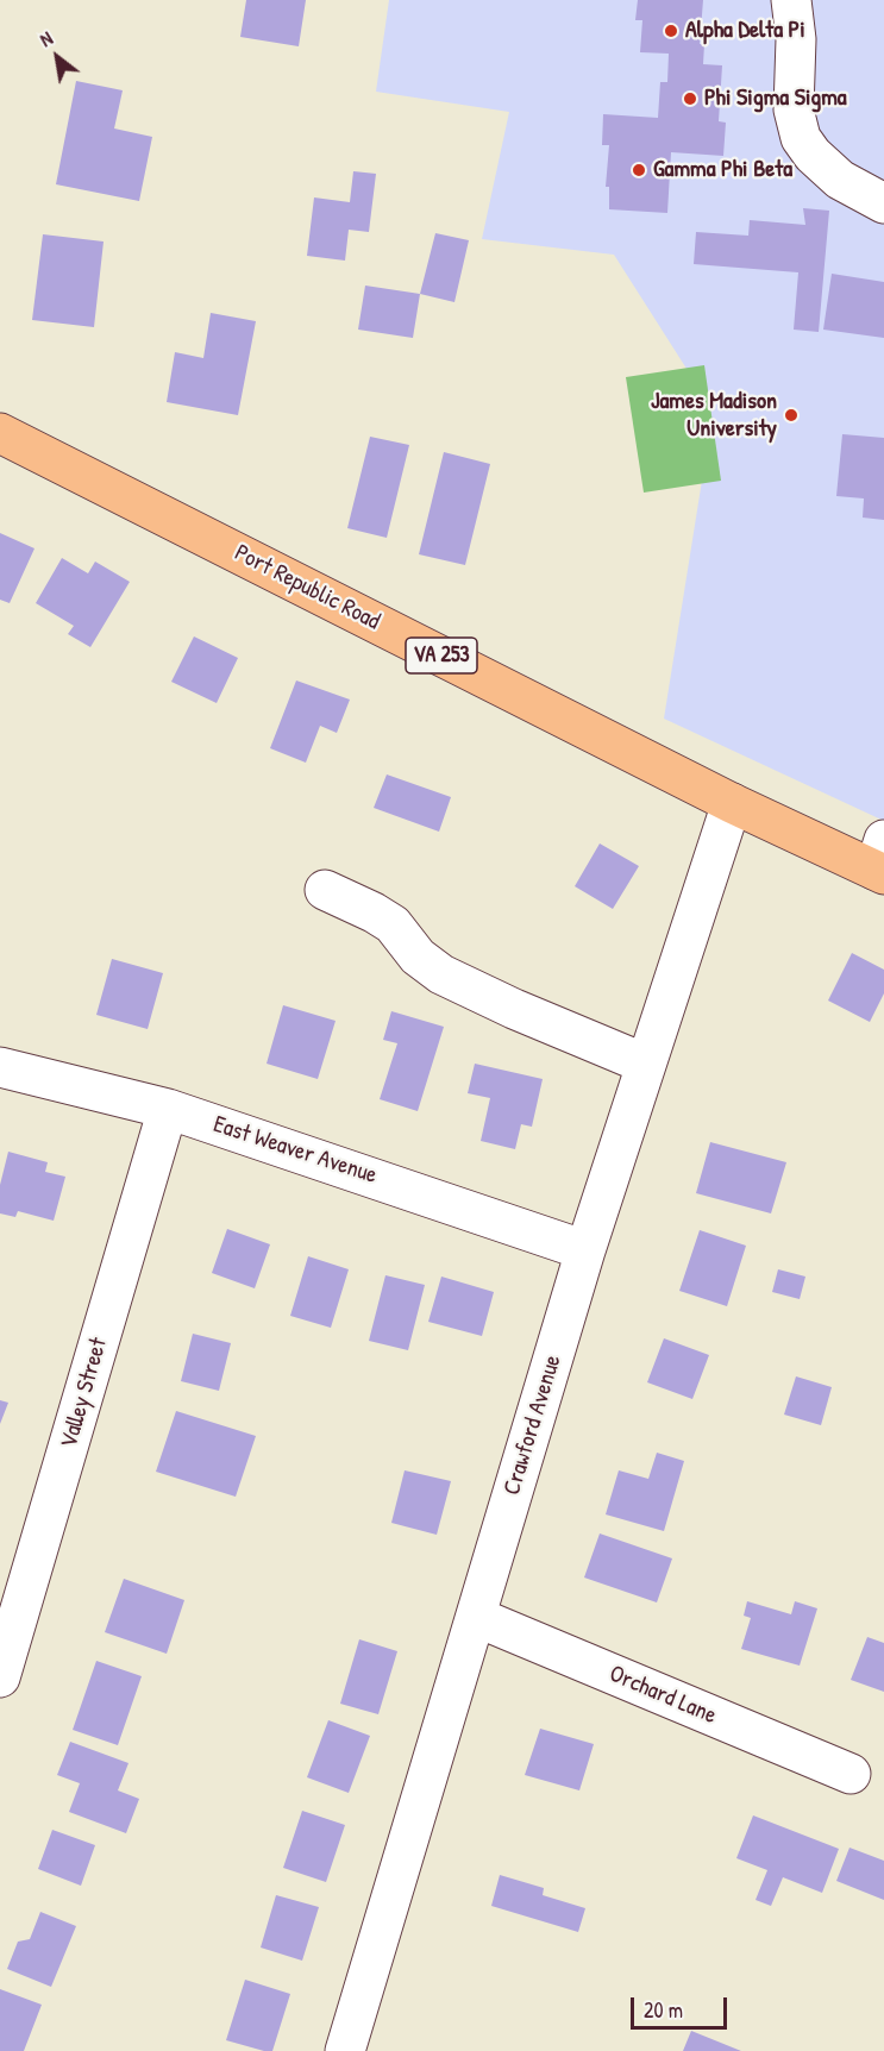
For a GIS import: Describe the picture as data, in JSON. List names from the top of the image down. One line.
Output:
{"streets":{"main road":["Port Republic Road","VA 253"],"street":["East Weaver Avenue","Valley Street","Crawford Avenue","Orchard Lane"]},"crossings":[["Port Republic Road","Crawford Avenue"],["East Weaver Avenue","Valley Street"],["East Weaver Avenue","Crawford Avenue"],["Crawford Avenue","Orchard Lane"]],"places":["Alpha Delta Pi","Phi Sigma Sigma","Gamma Phi Beta","James Madison University"],"scale_bar":"20 m","north":"top left"}
